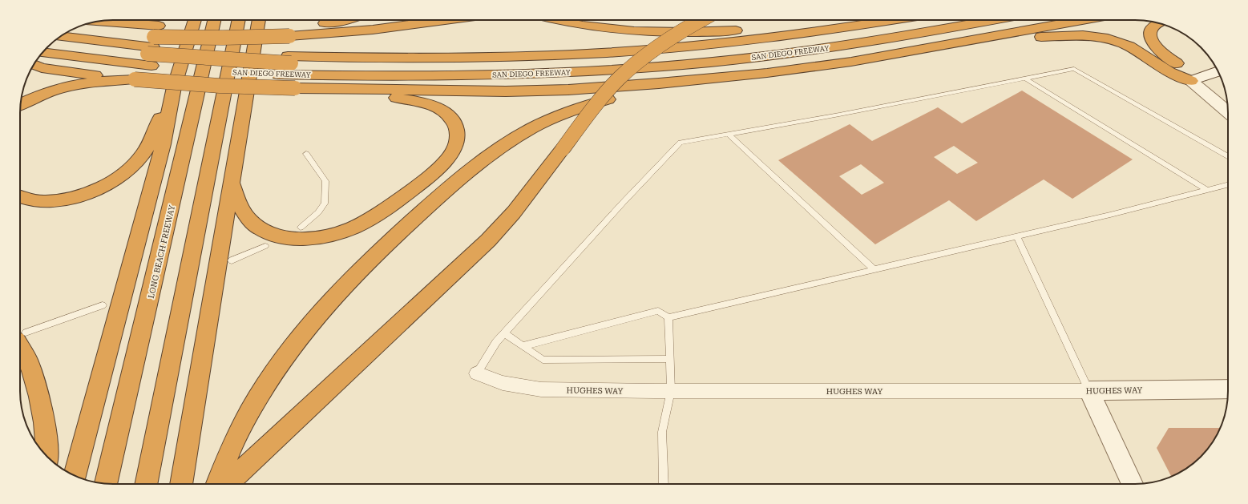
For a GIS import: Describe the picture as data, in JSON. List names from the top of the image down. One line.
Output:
{"streets":{"highway":["SAN DIEGO FREEWAY","LONG BEACH FREEWAY"],"street":["HUGHES WAY"]}}
